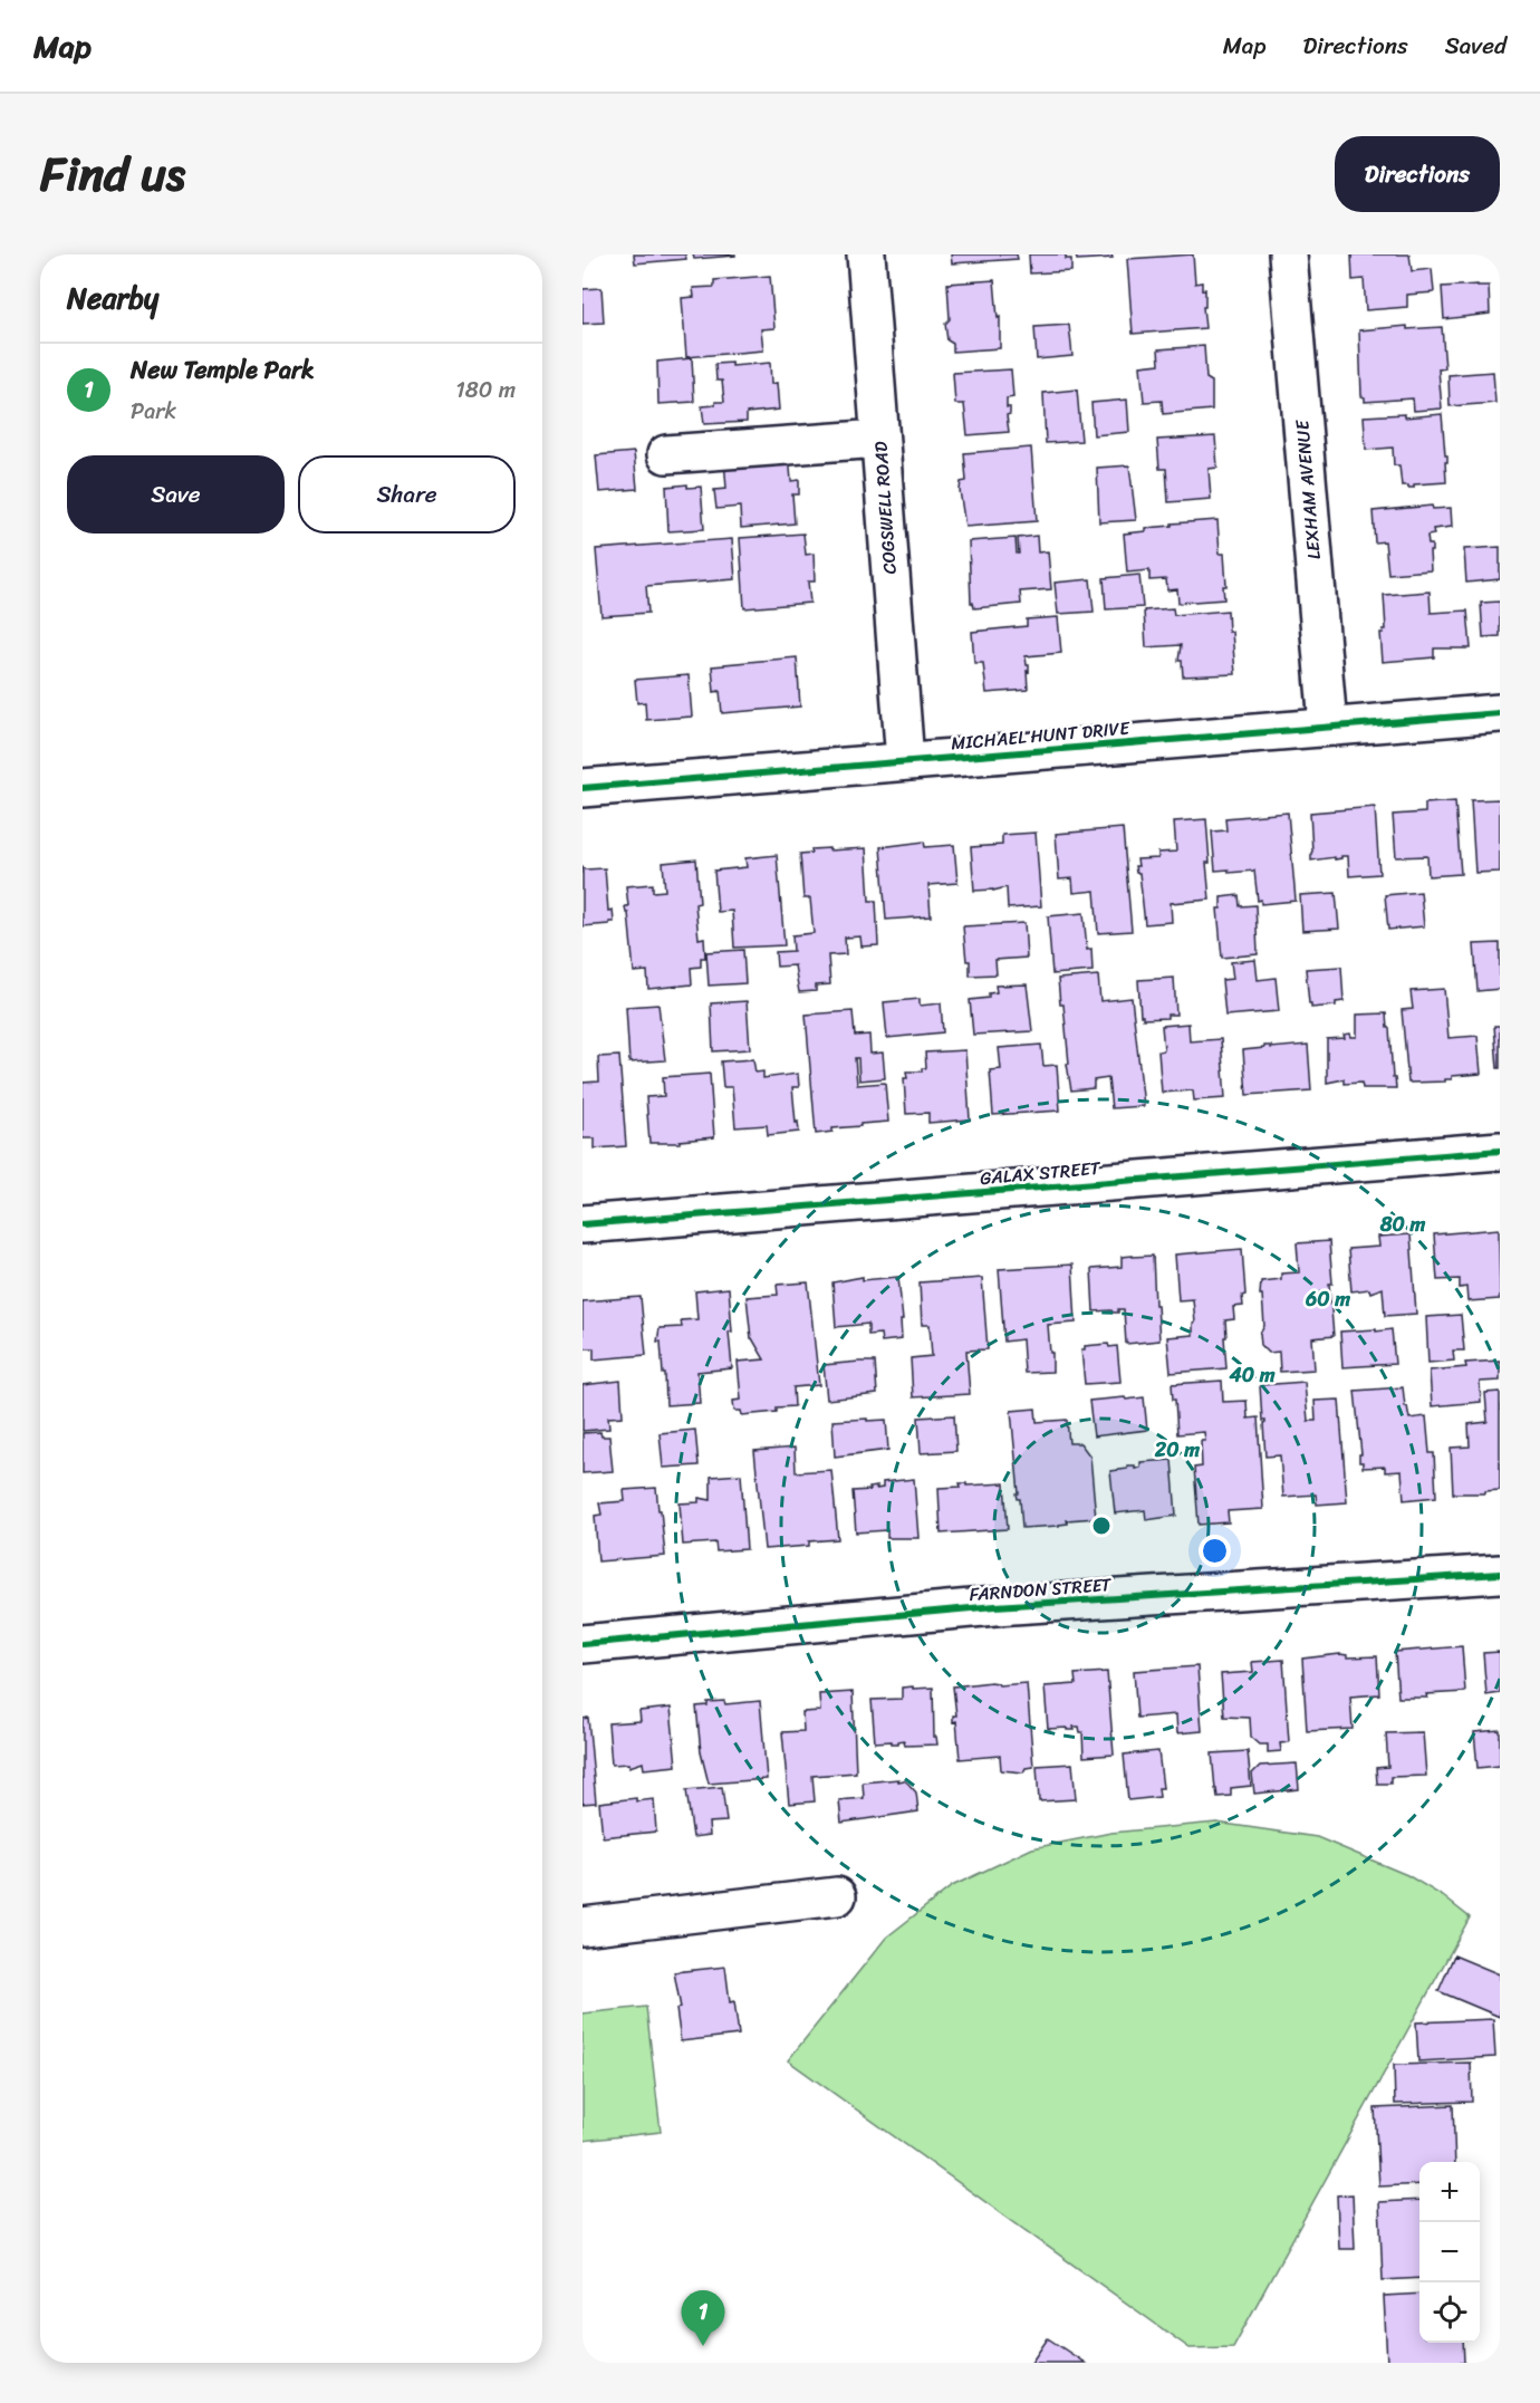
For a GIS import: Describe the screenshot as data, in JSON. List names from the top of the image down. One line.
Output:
{"streets":{"street":["LEXHAM AVENUE","COGSWELL ROAD","MICHAEL HUNT DRIVE","GALAX STREET","FARNDON STREET"]},"crossings":[["LEXHAM AVENUE","MICHAEL HUNT DRIVE"],["COGSWELL ROAD","MICHAEL HUNT DRIVE"]],"page":{"header":"Map","nav":["Map","Directions","Saved"],"title":"Find us","buttons":["Directions",["Save","Share"]],"heading":"Nearby","list":[{"mark":"1","name":"New Temple Park","note":"Park","value":"180 m"}],"map_buttons":["+","−"],"pins":"1"},"rings":["80 m","60 m","40 m","20 m"]}
